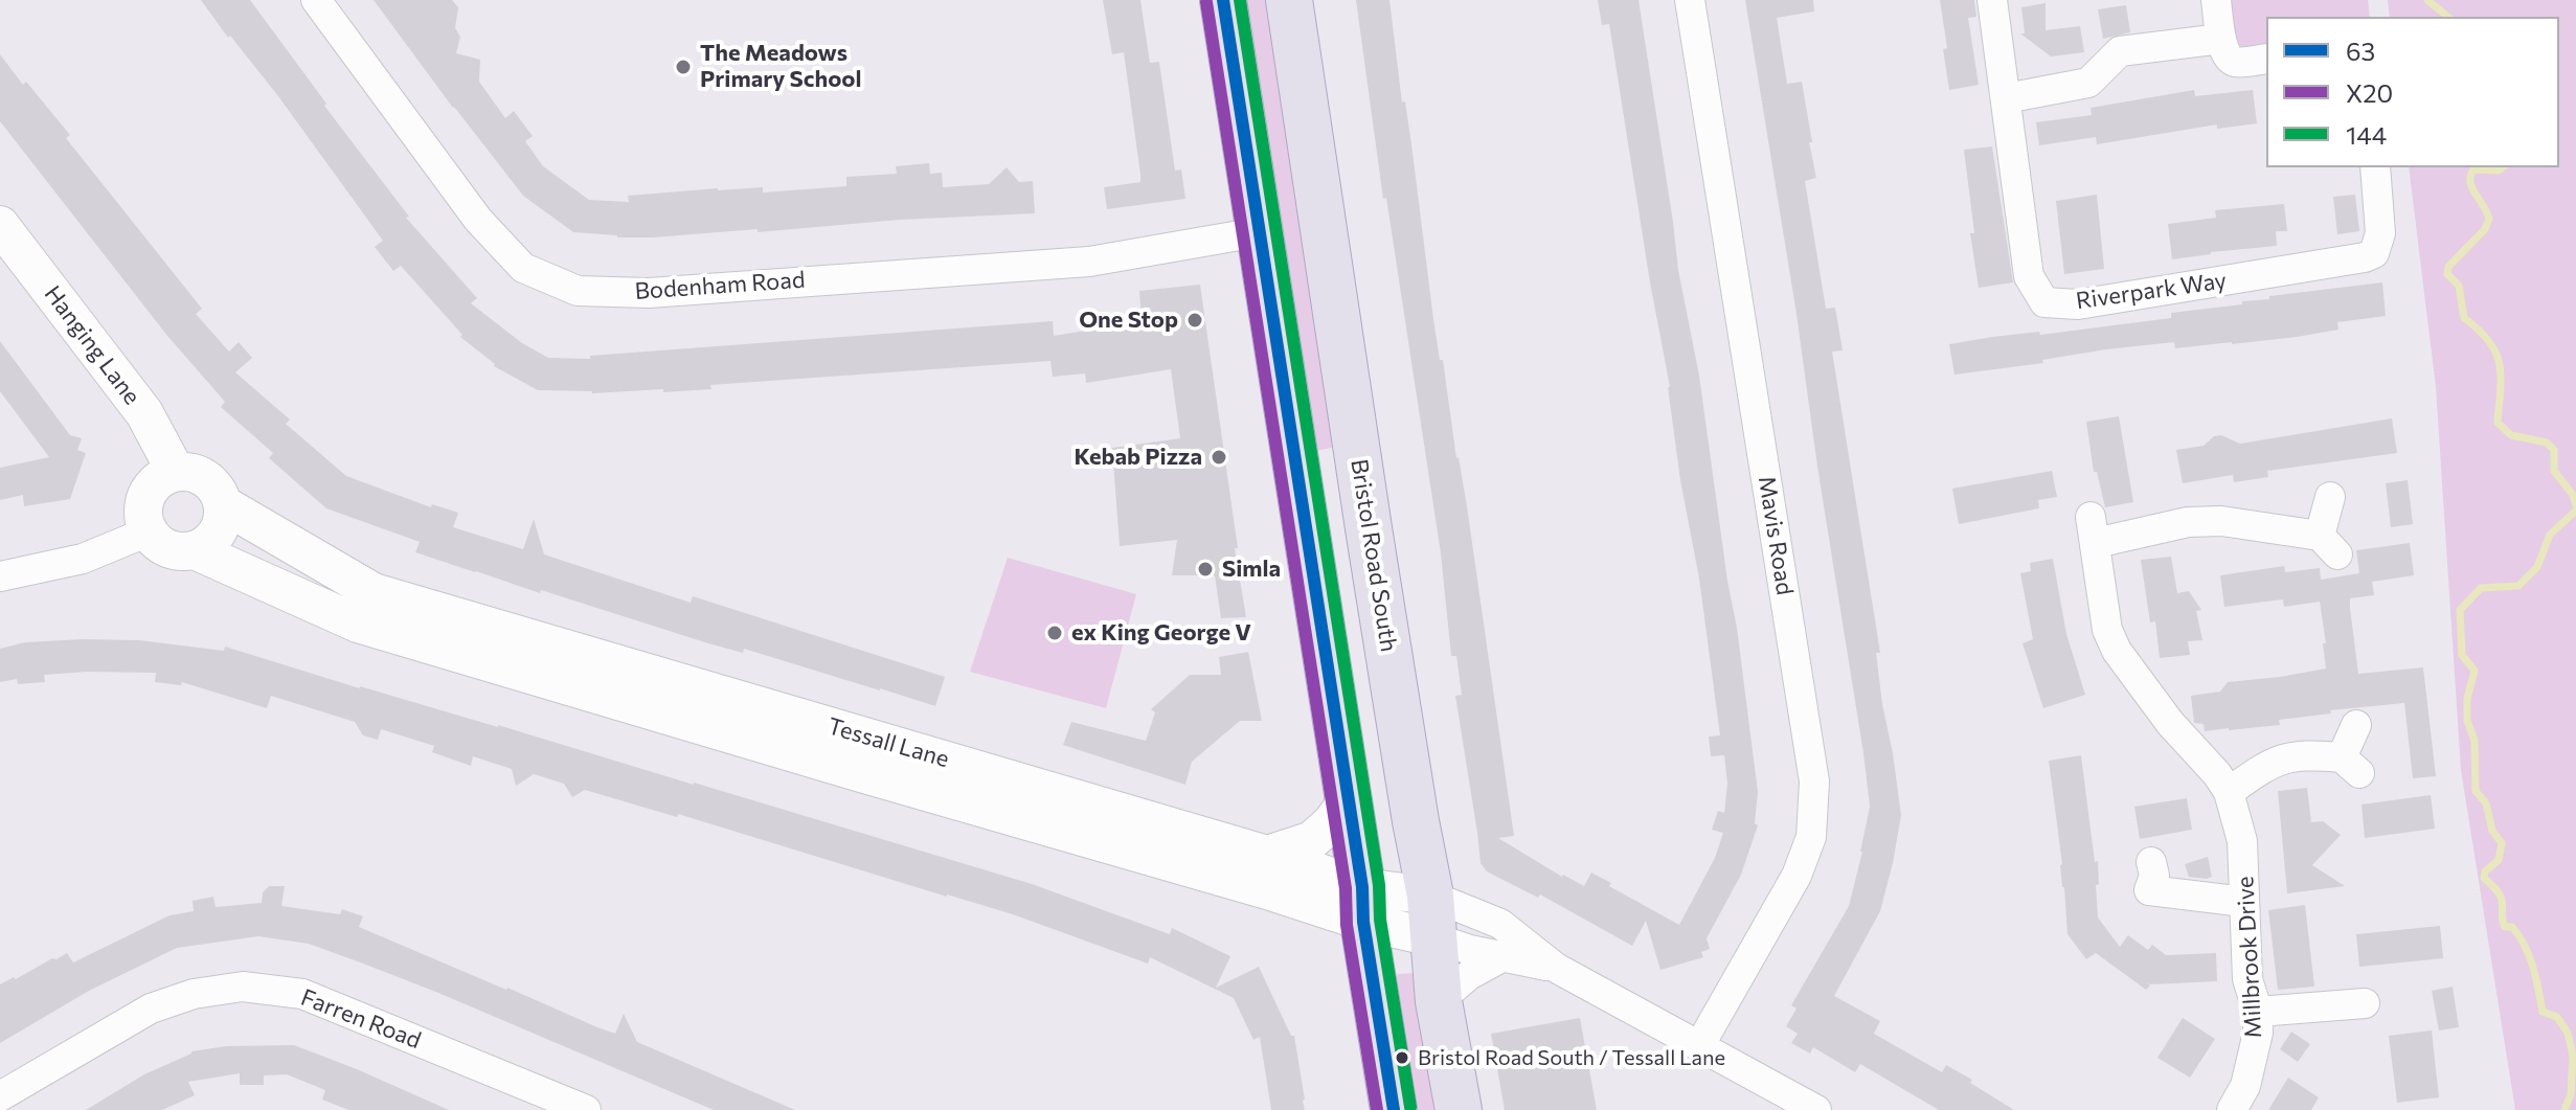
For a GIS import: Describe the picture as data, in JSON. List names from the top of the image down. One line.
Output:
{"streets":{"highway":["Bristol Road South"],"street":["Bodenham Road","Riverpark Way","Hanging Lane","Mavis Road","Tessall Lane","Millbrook Drive","Farren Road"]},"crossings":[["Hanging Lane","Tessall Lane"],["Mavis Road","Tessall Lane"],["Bristol Road South","Tessall Lane"]],"places":["The Meadows Primary School","One Stop","Kebab Pizza","Simla","ex King George V","Bristol Road South / Tessall Lane"],"lines":["transit line 63","transit line 144","transit line X20"],"legend":["63","X20","144"]}
